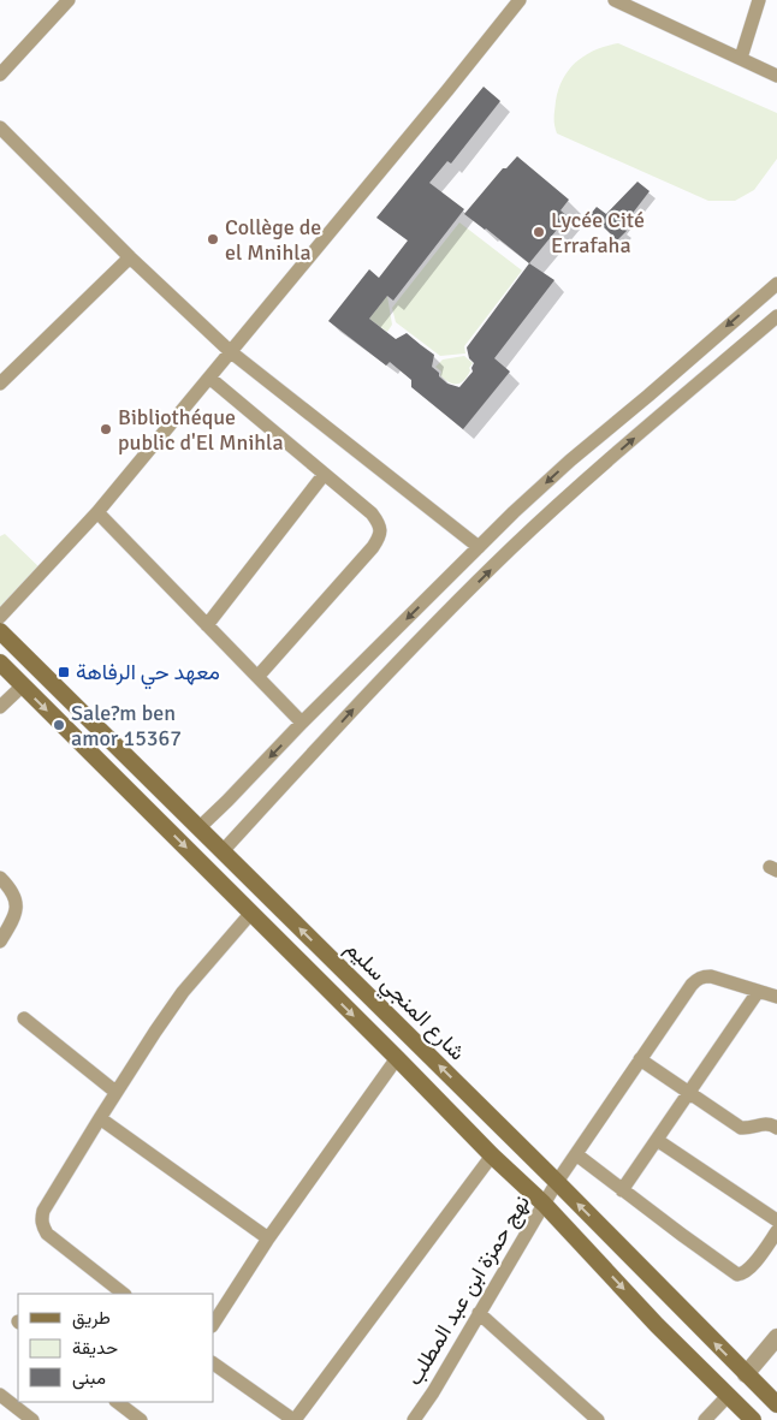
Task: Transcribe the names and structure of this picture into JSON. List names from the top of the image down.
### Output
{
  "streets": {
    "main road": ["شارع المنجي سليم"],
    "street": ["نهج حمزة ابن عبد المطلب"]
  },
  "crossings": [
    ["شارع المنجي سليم", "نهج حمزة ابن عبد المطلب"]
  ],
  "places": {
    "other": [
      "Lycée Cité Errafaha",
      "Collège de el Mnihla",
      "Bibliothéque public d'El Mnihla",
      "Sale?m ben amor 15367"
    ],
    "transit": ["معهد حي الرفاهة"]
  },
  "legend": ["طريق", "حديقة", "مبنى"]
}
